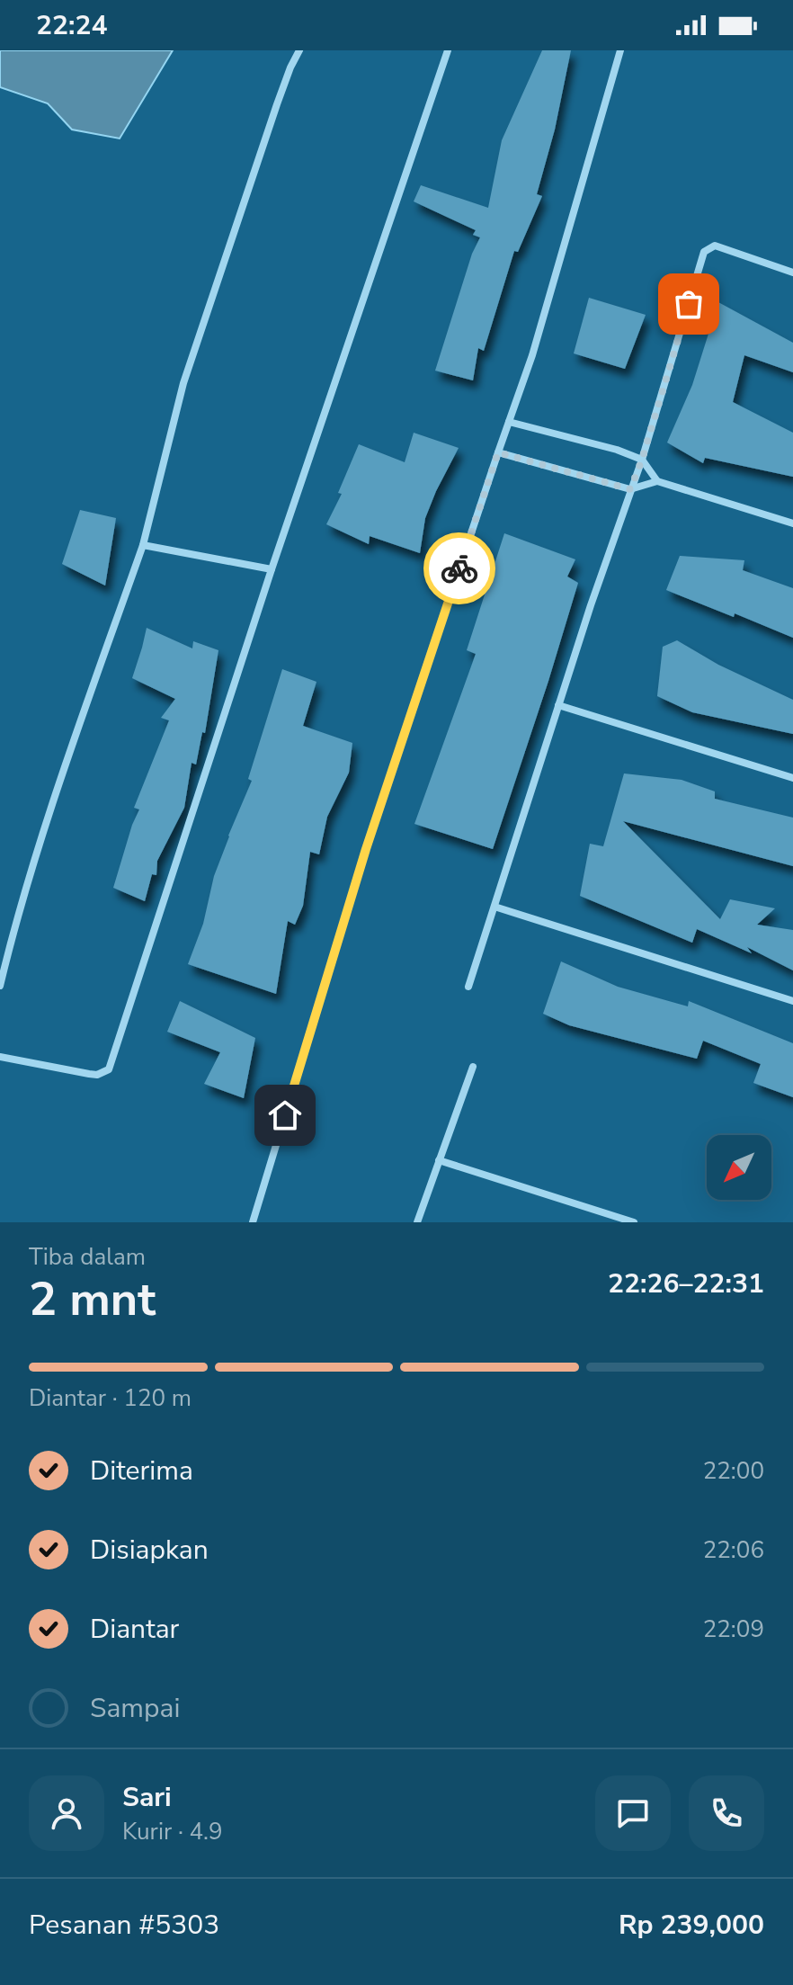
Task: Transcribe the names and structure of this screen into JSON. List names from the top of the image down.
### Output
{
  "north": "bottom left",
  "page": {
    "status": "22:24",
    "heading": ["2 mnt", "Tiba dalam", "22:26–22:31"],
    "panel": [
      "Sari",
      "Kurir · 4.9",
      "Pesanan #5303",
      "Rp 239,000"
    ],
    "bar": "Diantar · 120 m",
    "list": [
      ["Diterima", "22:00"],
      ["Disiapkan", "22:06"],
      ["Diantar", "22:09"],
      "Sampai"
    ]
  }
}
